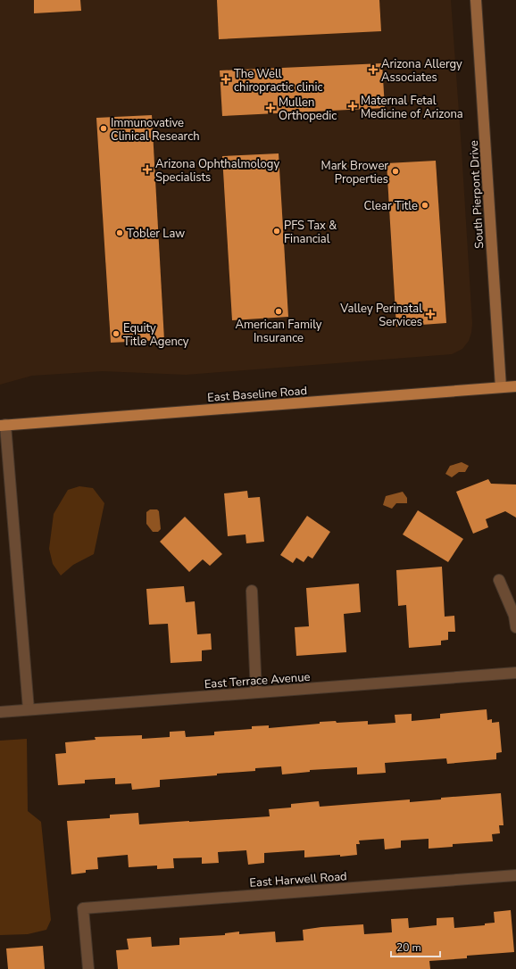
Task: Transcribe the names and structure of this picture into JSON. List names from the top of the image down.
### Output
{
  "streets": {
    "main road": ["East Baseline Road"],
    "street": ["South Pierpont Drive", "East Terrace Avenue", "East Harwell Road"]
  },
  "crossings": [
    ["South Pierpont Drive", "East Baseline Road"]
  ],
  "places": {
    "health": [
      "Arizona Allergy Associates",
      "The Well chiropractic clinic",
      "Maternal Fetal Medicine of Arizona",
      "Mullen Orthopedic",
      "Arizona Ophthalmology Specialists",
      "Valley Perinatal Services"
    ],
    "other": [
      "Immunovative Clinical Research",
      "Mark Brower Properties",
      "Clear Title",
      "PFS Tax & Financial",
      "Tobler Law",
      "American Family Insurance",
      "Equity Title Agency"
    ]
  },
  "scale_bar": "20 m"
}
